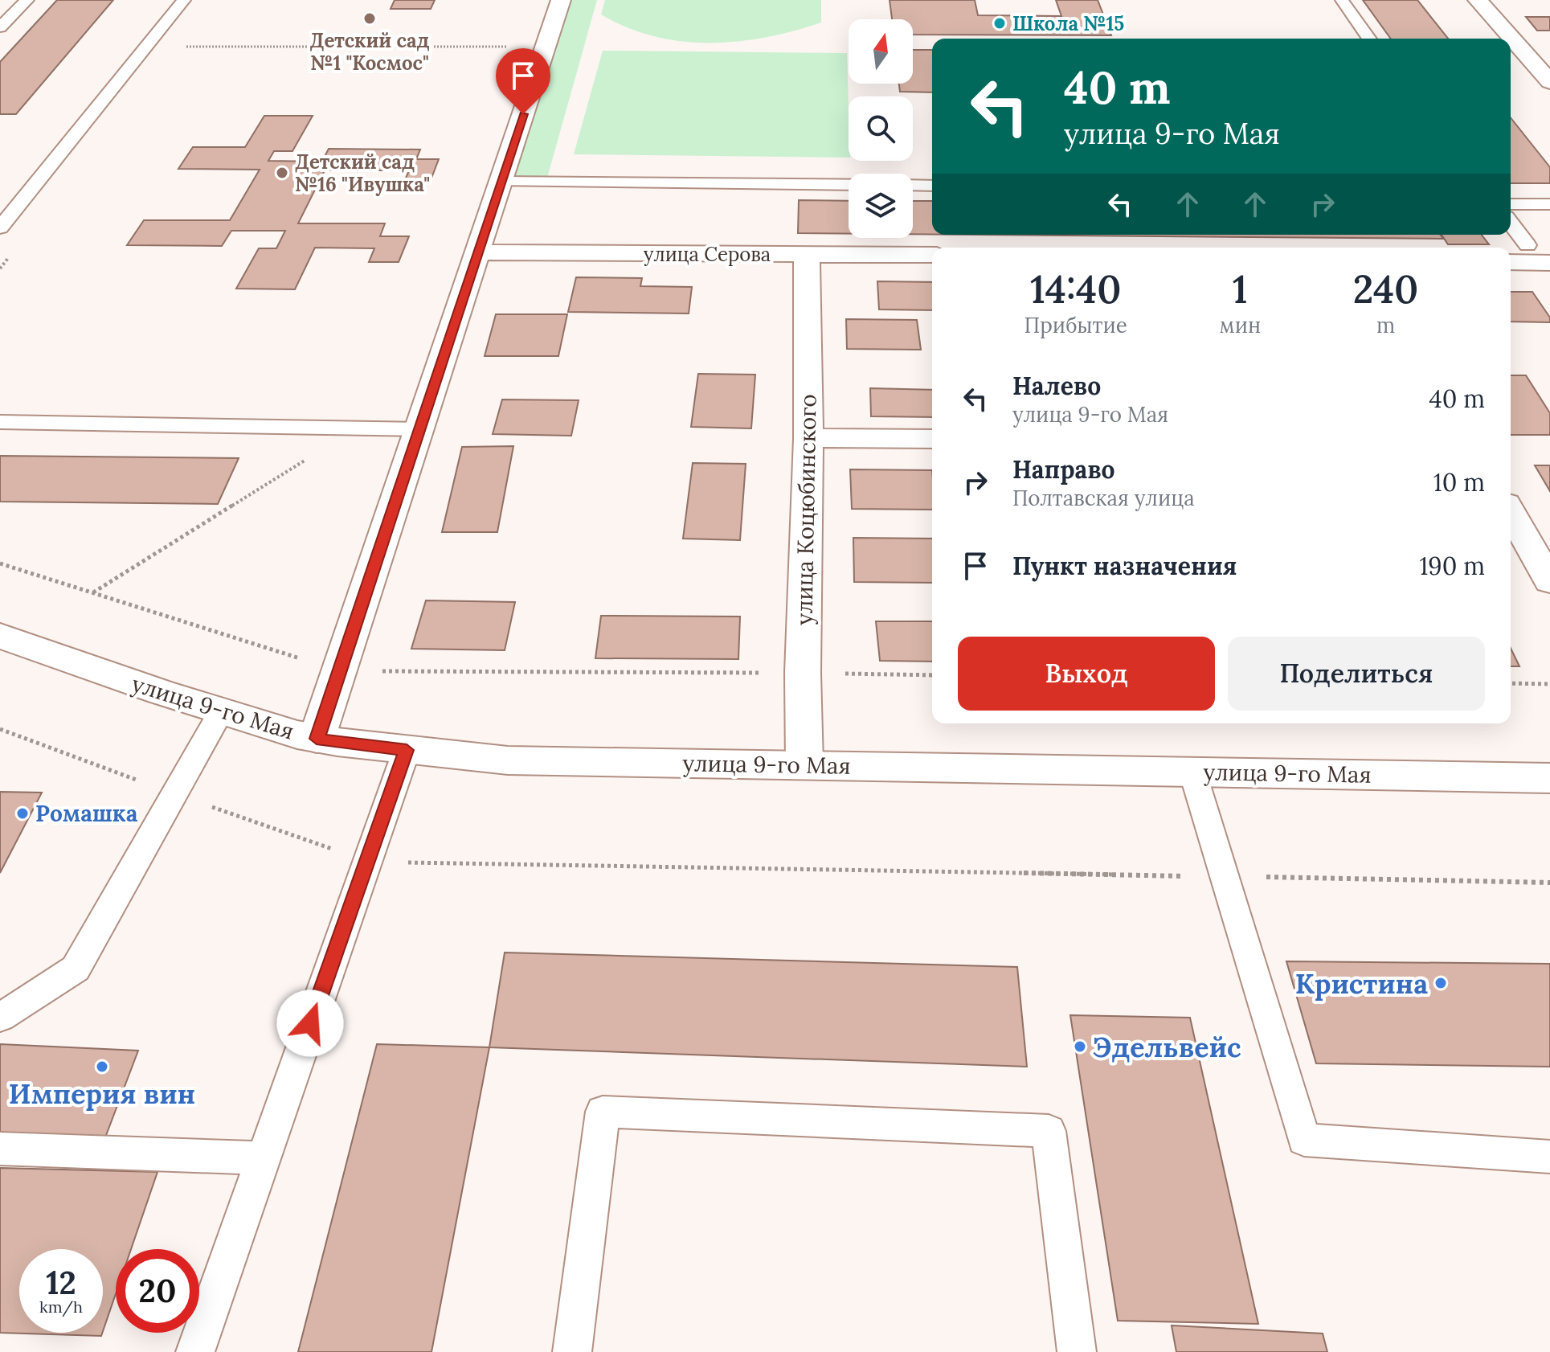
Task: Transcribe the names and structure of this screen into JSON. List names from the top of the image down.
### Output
{
  "streets": {
    "street": ["улица Серова", "улица Коцюбинского", "улица 9-го Мая"]
  },
  "crossings": [
    ["улица Серова", "улица Коцюбинского"],
    ["улица Коцюбинского", "улица 9-го Мая"]
  ],
  "places": [
    "Детский сад №1 \"Космос\"",
    "Школа №15",
    "Детский сад №16 \"Ивушка\"",
    "Ромашка",
    "Кристина",
    "Эдельвейс",
    "Империя вин"
  ],
  "north": "top",
  "page": {
    "turn": ["40 m", "улица 9-го Мая"],
    "eta": [
      "14:40",
      "Прибытие",
      "1",
      "мин",
      "240",
      "m"
    ],
    "list": [
      {
        "name": "Налево",
        "note": "улица 9-го Мая",
        "value": "40 m"
      },
      {
        "name": "Направо",
        "note": "Полтавская улица",
        "value": "10 m"
      },
      {
        "name": "Пункт назначения",
        "value": "190 m"
      }
    ],
    "buttons": ["Выход", "Поделиться"],
    "speed": "12 km/h",
    "limit": "20"
  }
}
